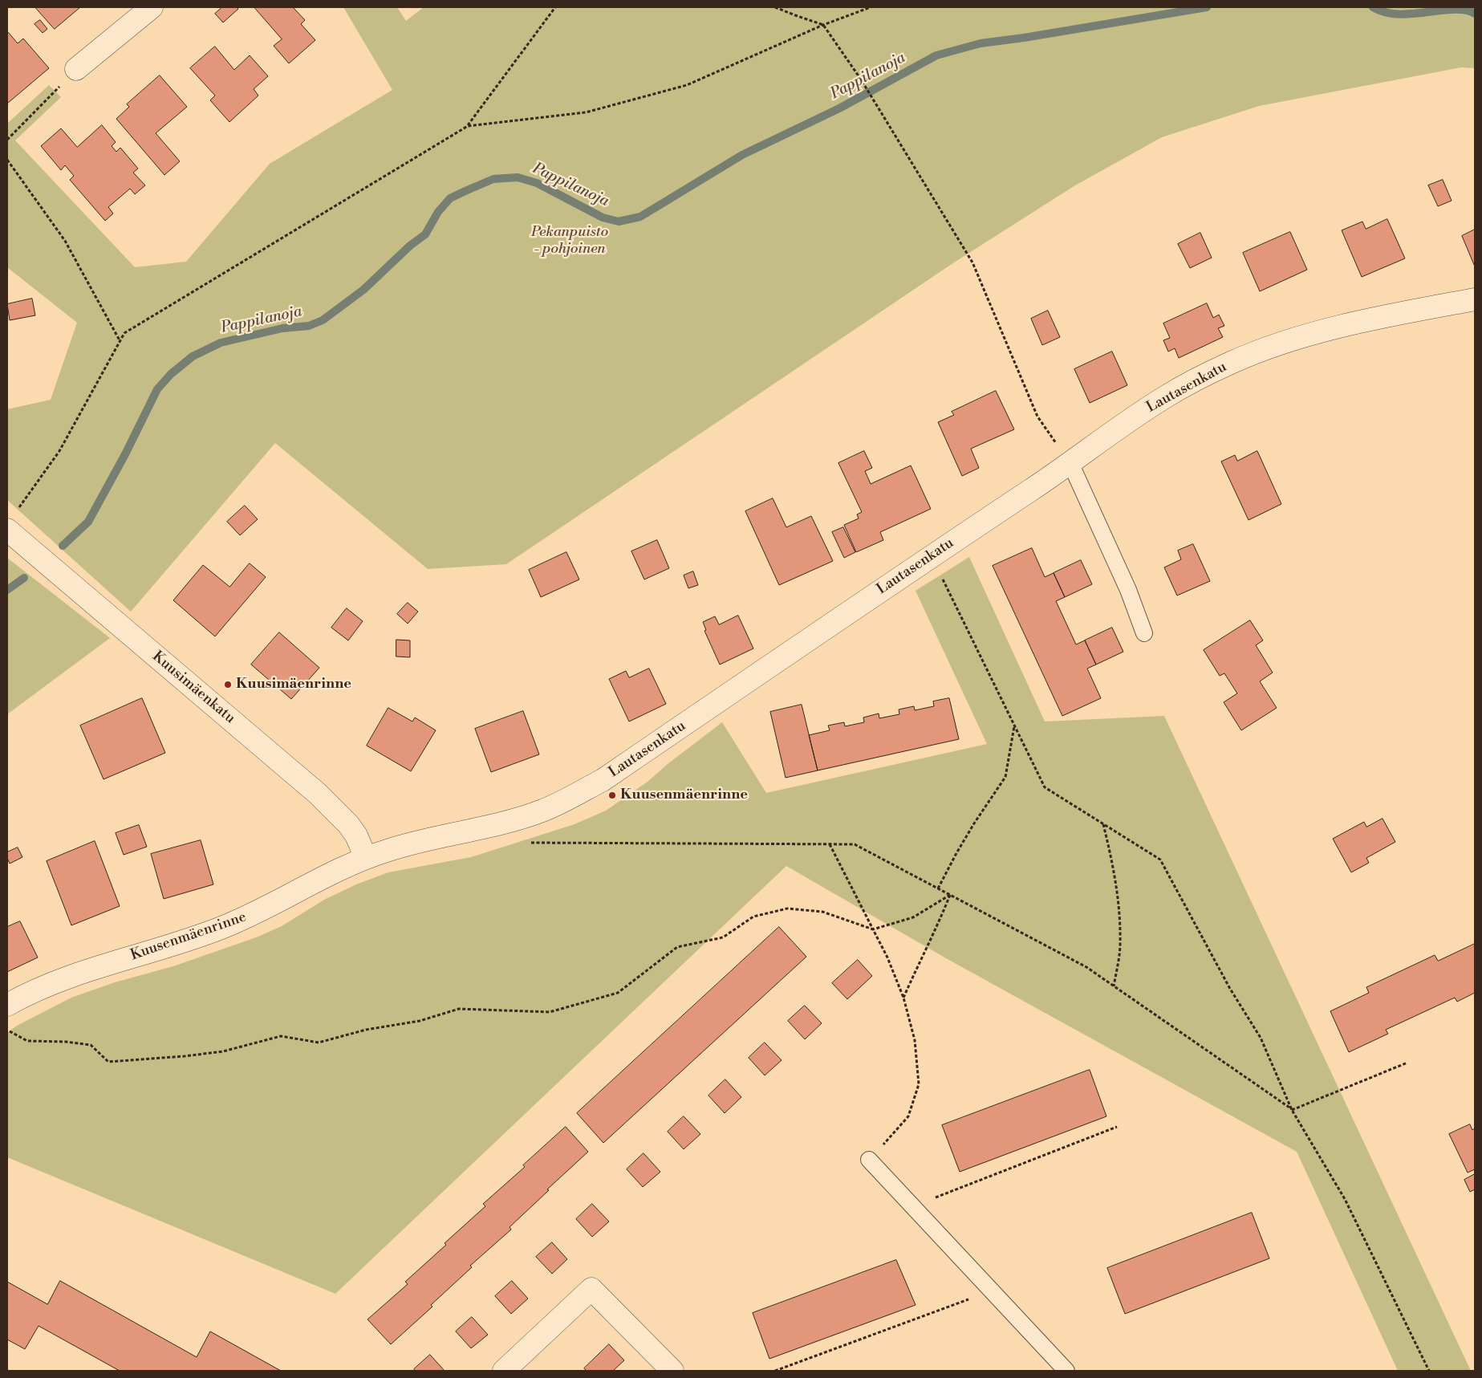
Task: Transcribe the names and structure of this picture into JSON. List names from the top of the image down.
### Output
{
  "streets": {
    "street": ["Lautasenkatu", "Kuusimäenkatu", "Kuusenmäenrinne"]
  },
  "crossings": [
    ["Lautasenkatu", "Kuusimäenkatu"],
    ["Lautasenkatu", "Kuusenmäenrinne"],
    ["Kuusimäenkatu", "Kuusenmäenrinne"]
  ],
  "water": ["Pappilanoja"],
  "parks": ["Pekanpuisto - pohjoinen"],
  "places": ["Kuusimäenrinne", "Kuusenmäenrinne"]
}
